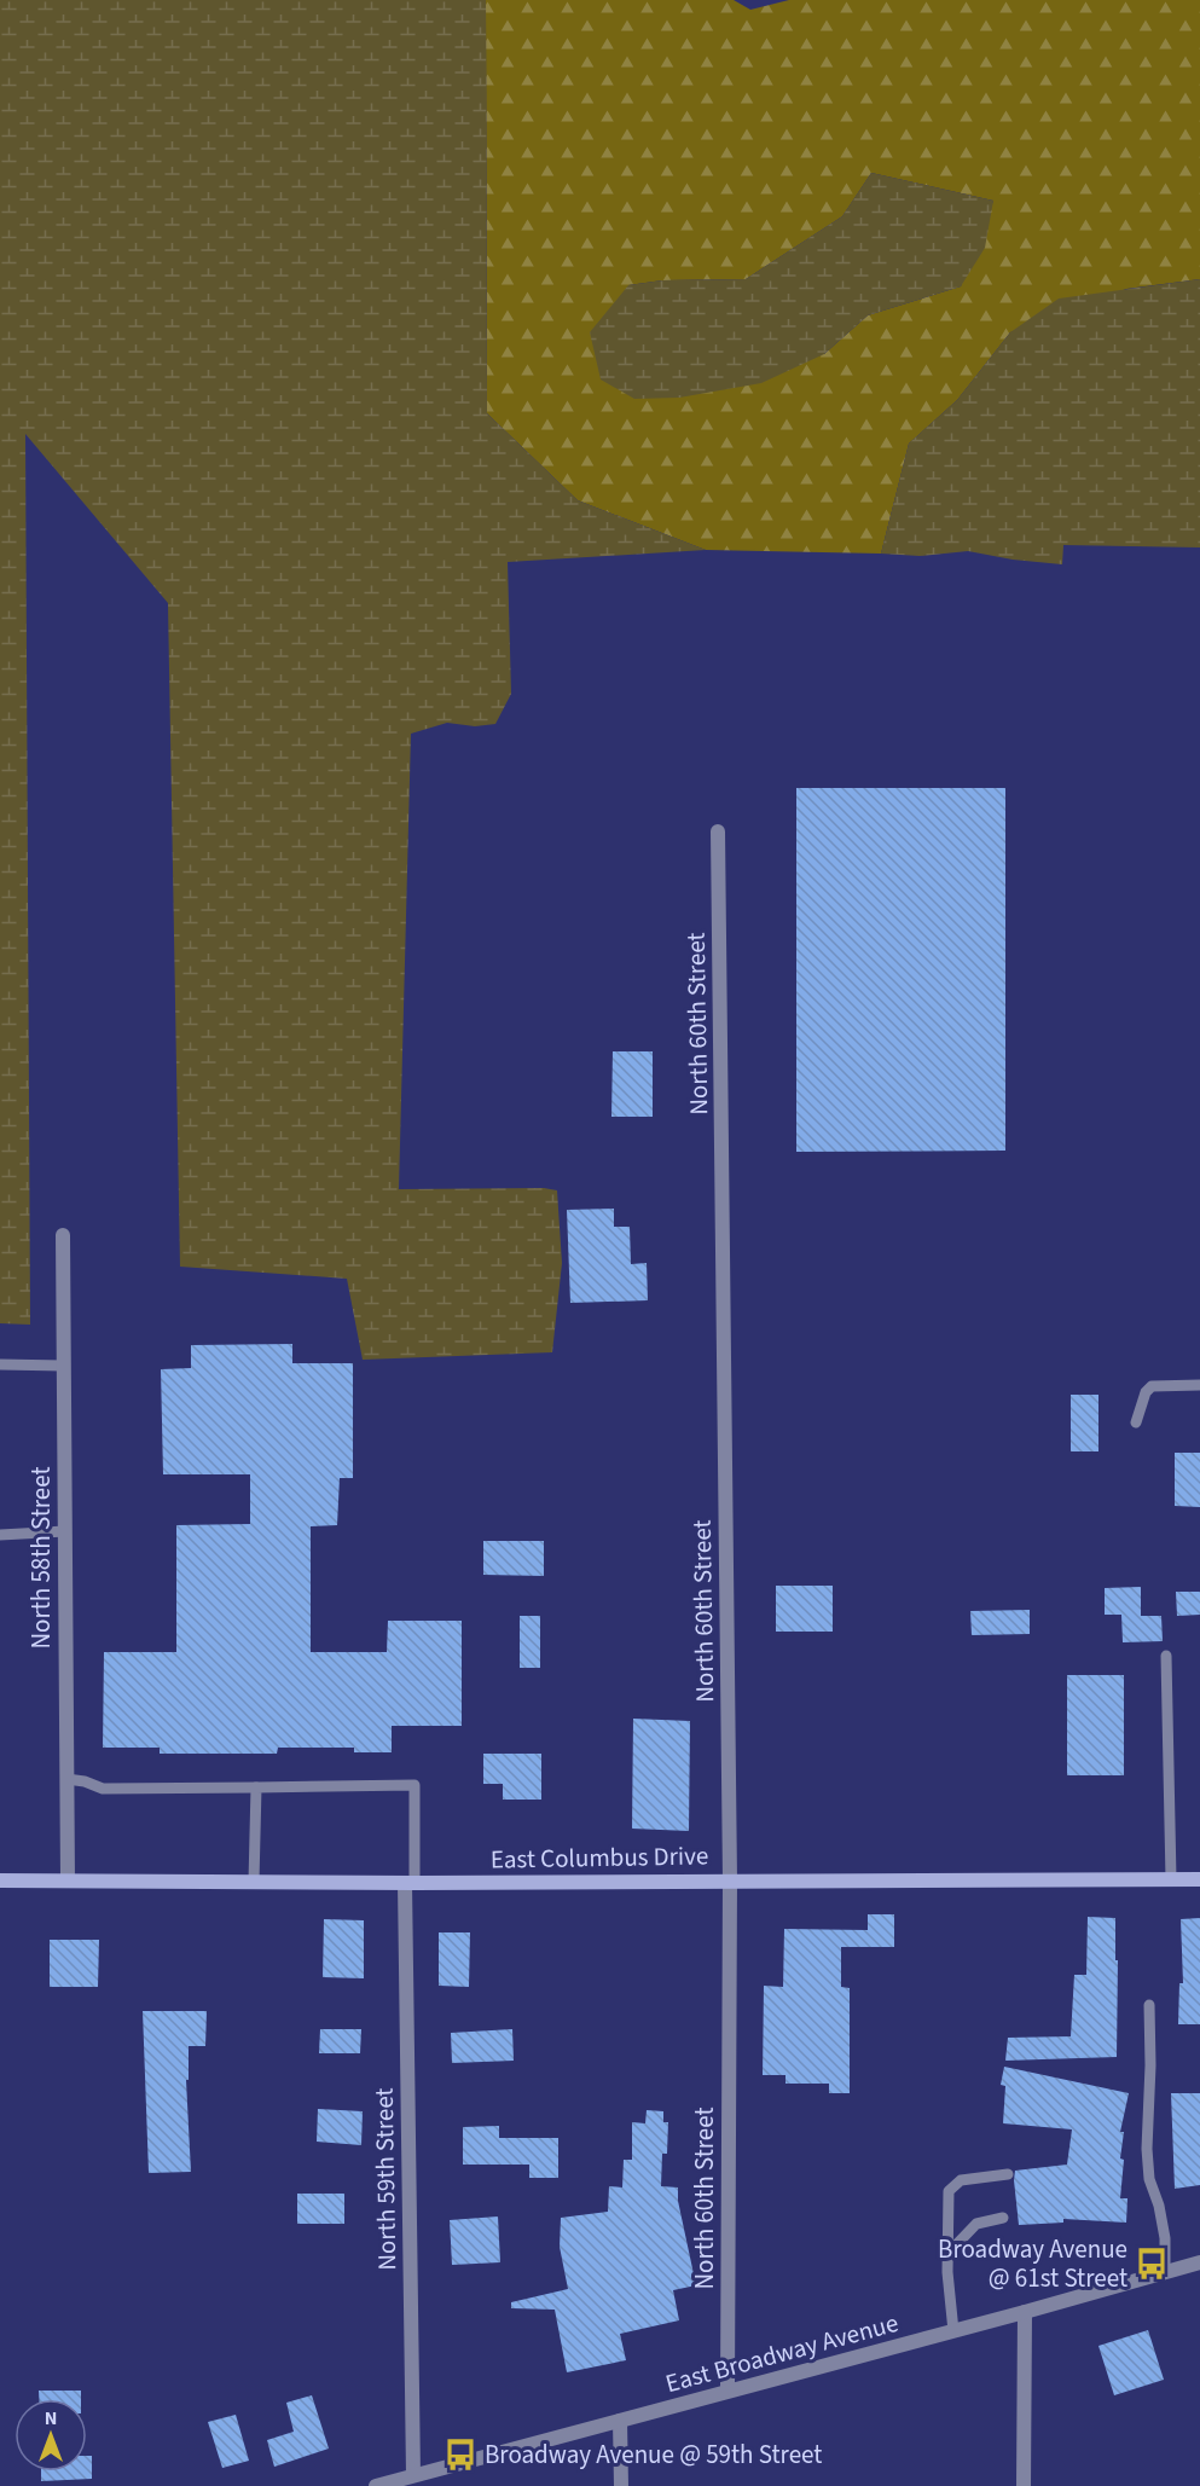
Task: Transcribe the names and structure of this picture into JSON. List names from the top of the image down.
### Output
{
  "streets": {
    "main road": ["East Columbus Drive"],
    "street": [
      "North 60th Street",
      "North 58th Street",
      "North 59th Street",
      "East Broadway Avenue"
    ]
  },
  "crossings": [
    ["North 60th Street", "East Columbus Drive"],
    ["North 60th Street", "East Broadway Avenue"],
    ["North 58th Street", "East Columbus Drive"],
    ["East Columbus Drive", "North 59th Street"],
    ["North 59th Street", "East Broadway Avenue"]
  ],
  "places": {
    "bus stop": ["Broadway Avenue @ 61st Street", "Broadway Avenue @ 59th Street"]
  },
  "north": "top"
}
